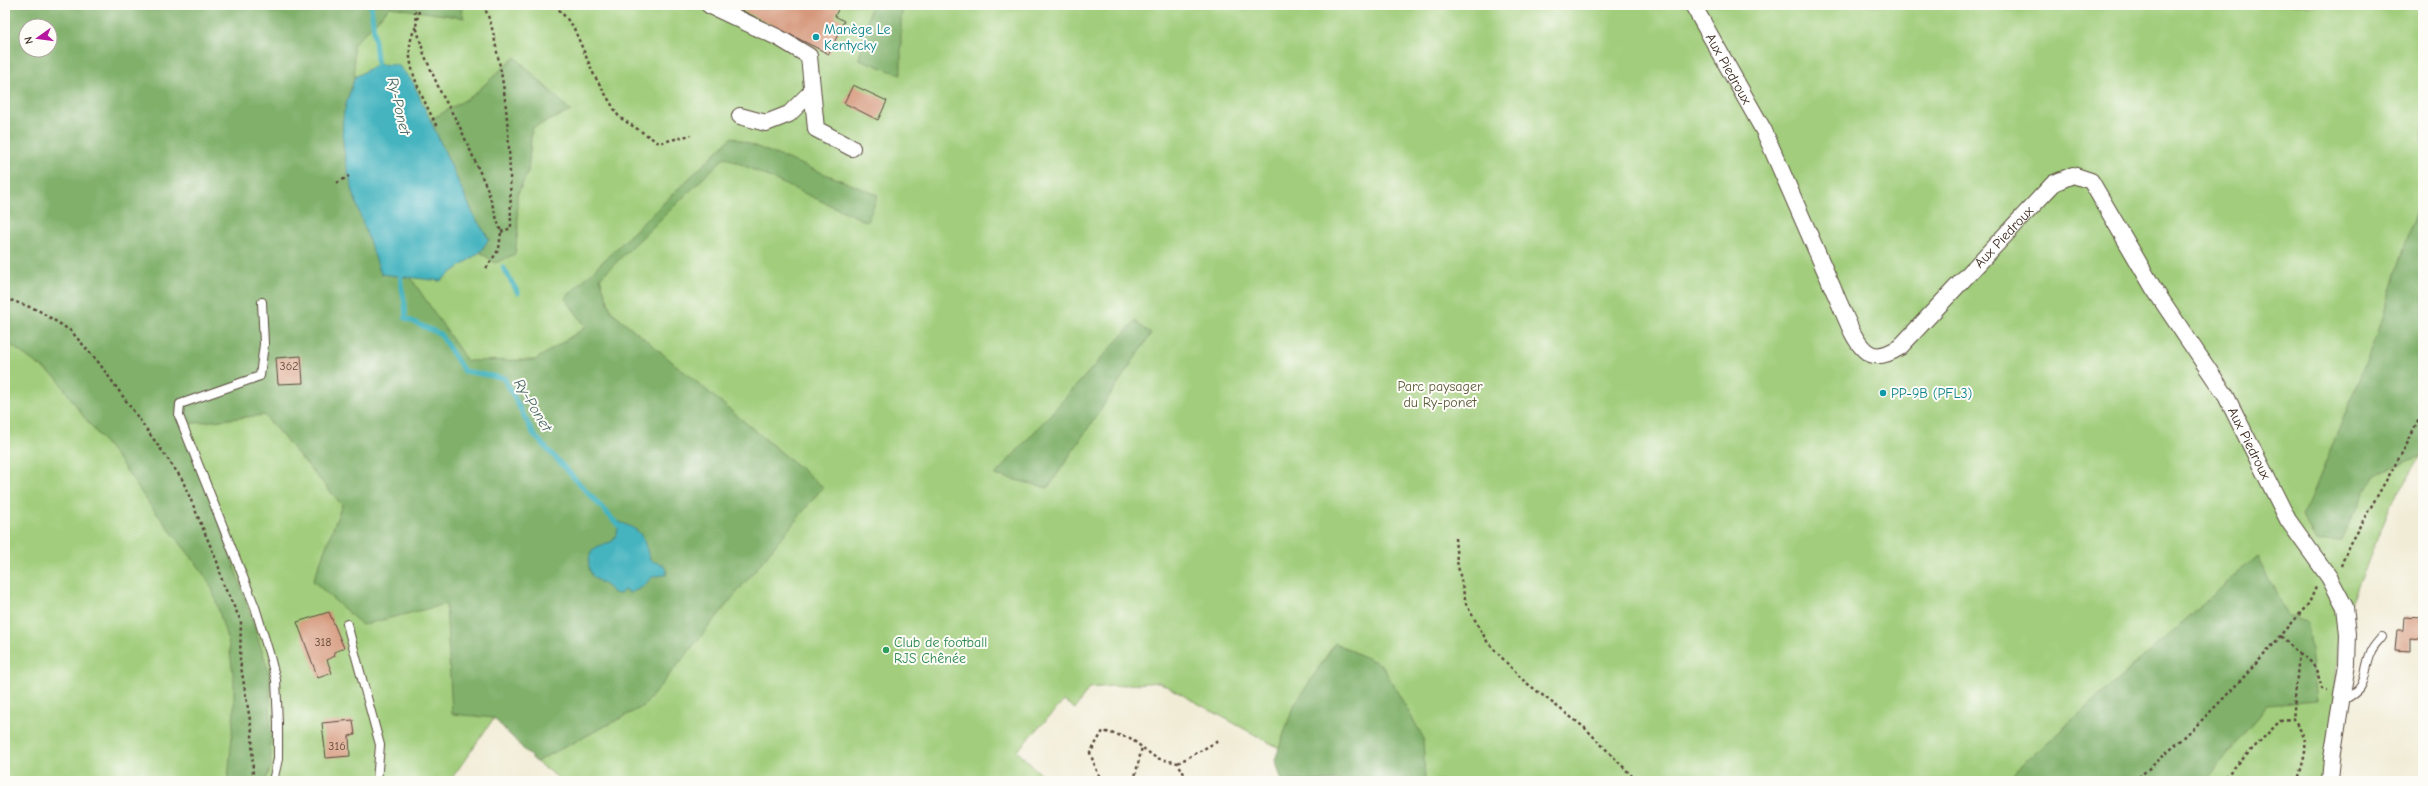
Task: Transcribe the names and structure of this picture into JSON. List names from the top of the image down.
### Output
{
  "streets": {
    "street": ["Aux Piedroux"]
  },
  "water": ["Ry-Ponet"],
  "parks": ["Parc paysager du Ry-ponet"],
  "places": ["Manège Le Kentycky", "PP-9B (PFL3)", "Club de football RJS Chênée"],
  "house_numbers": ["362", "318", "316"],
  "north": "left"
}
